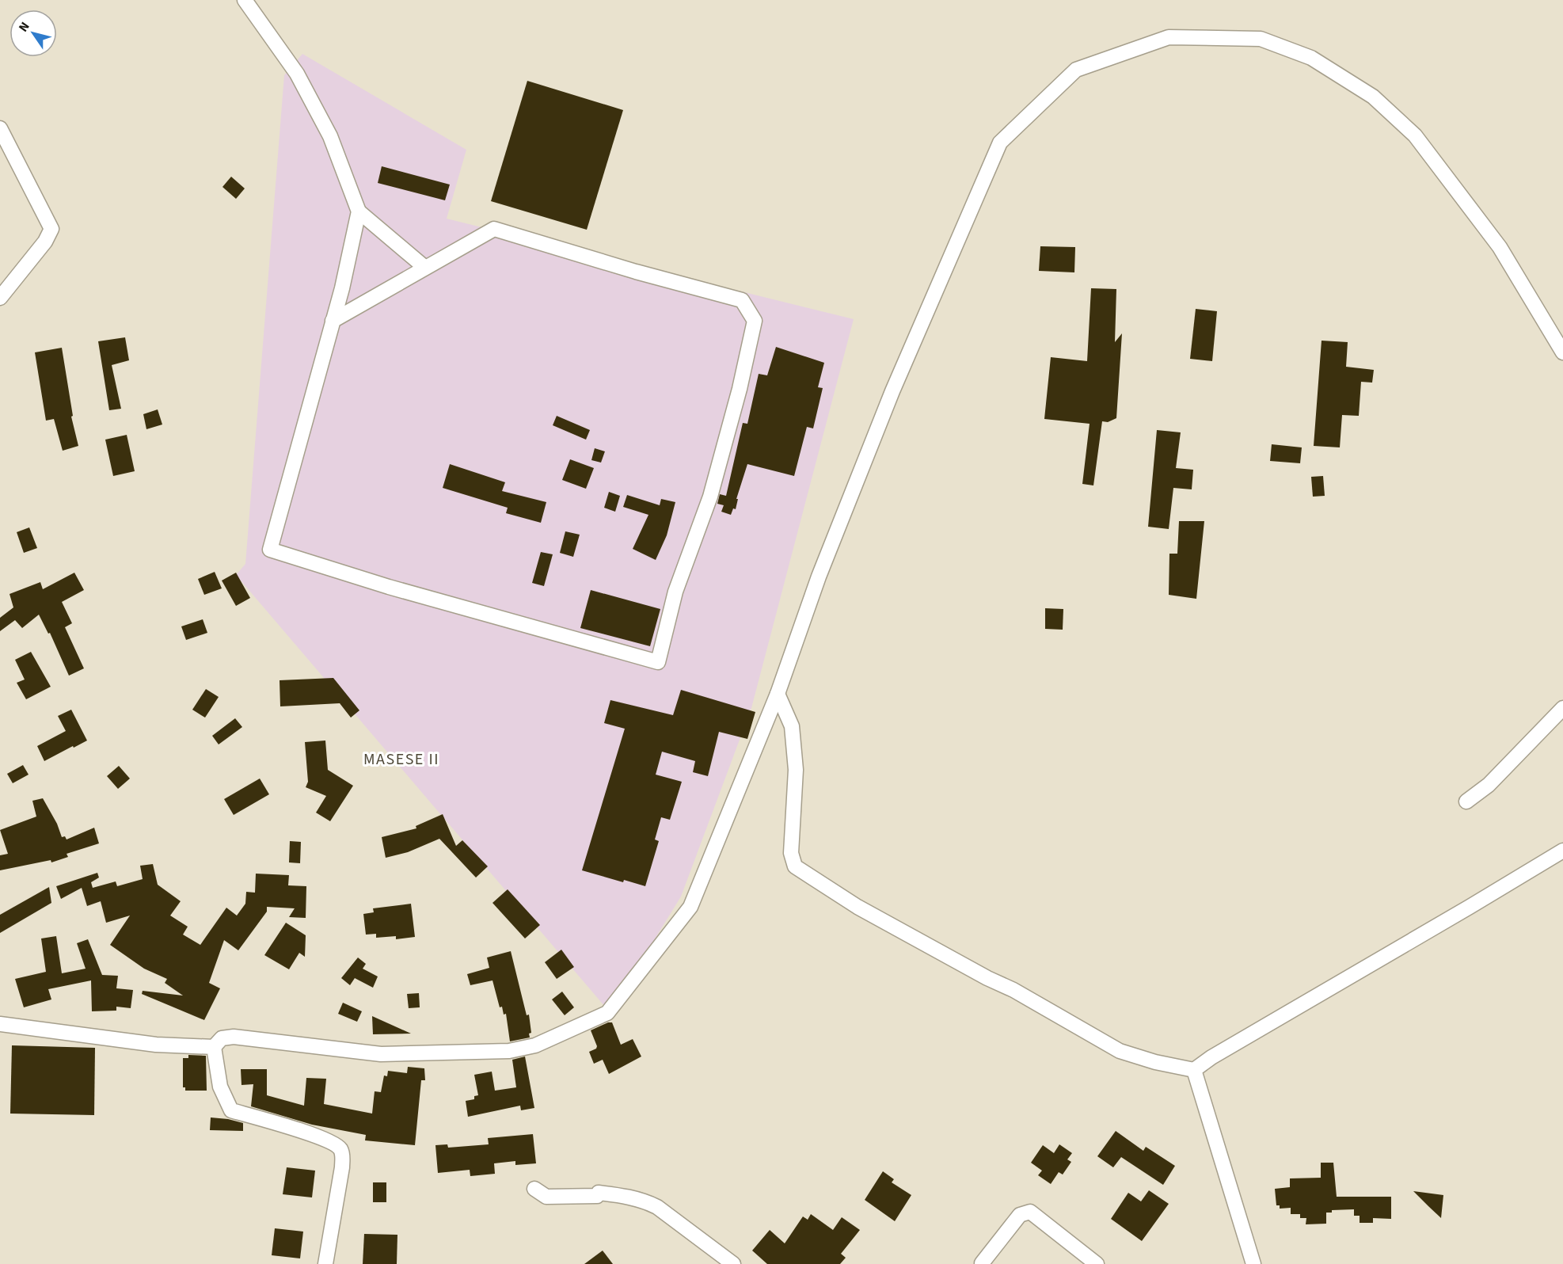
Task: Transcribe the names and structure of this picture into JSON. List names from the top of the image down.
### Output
{
  "districts": ["MASESE II"],
  "north": "top left"
}
